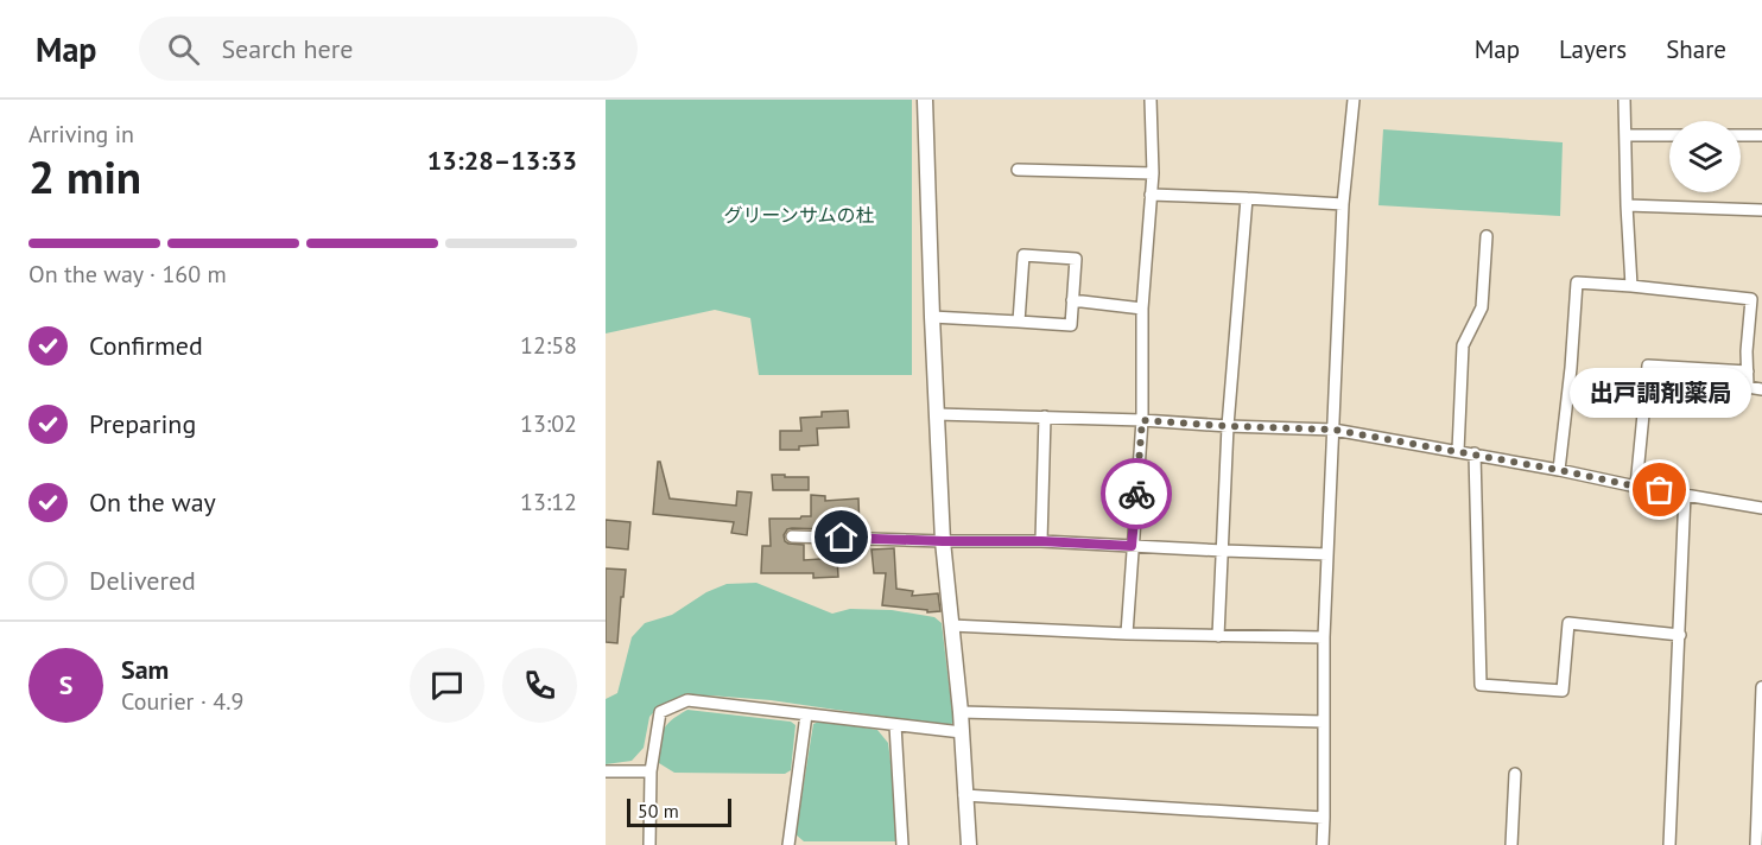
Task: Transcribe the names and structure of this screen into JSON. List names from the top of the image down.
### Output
{
  "parks": ["グリーンサムの杜"],
  "places": ["出戸調剤薬局"],
  "scale_bar": "50 m",
  "page": {
    "header": "Map",
    "search": "Search here",
    "nav": ["Map", "Layers", "Share"],
    "heading": ["2 min", "Arriving in", "13:28–13:33"],
    "panel": ["Sam", "Courier · 4.9"],
    "bar": "On the way · 160 m",
    "list": [
      ["Confirmed", "12:58"],
      ["Preparing", "13:02"],
      ["On the way", "13:12"],
      "Delivered"
    ],
    "bubble": "出戸調剤薬局",
    "round": "S",
    "scale": "50 m"
  }
}
